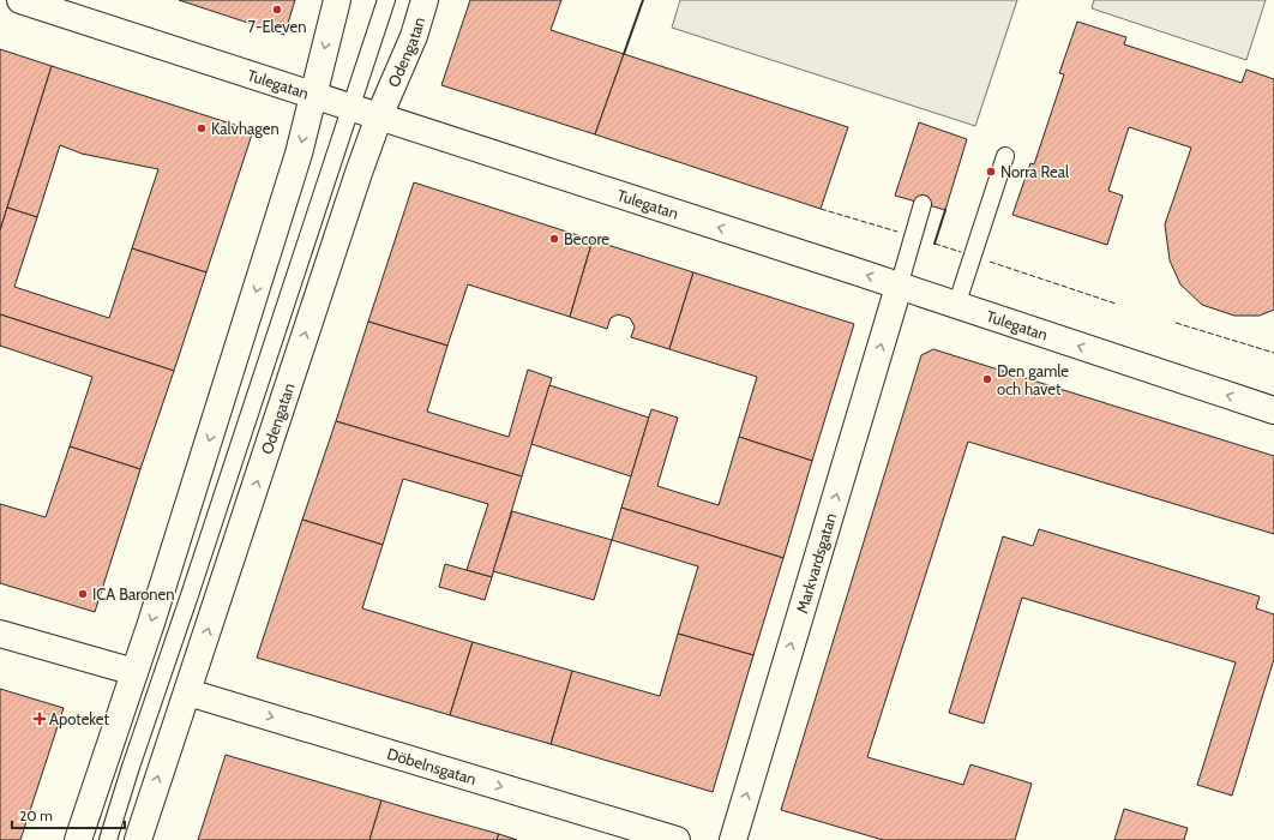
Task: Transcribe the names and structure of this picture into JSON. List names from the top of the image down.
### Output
{
  "streets": {
    "street": [
      "Odengatan",
      "Tulegatan",
      "Markvardsgatan",
      "Döbelnsgatan"
    ]
  },
  "crossings": [
    ["Odengatan", "Tulegatan"],
    ["Odengatan", "Döbelnsgatan"],
    ["Tulegatan", "Markvardsgatan"]
  ],
  "one_way": ["Tulegatan", "Markvardsgatan", "Döbelnsgatan"],
  "places": {
    "other": [
      "7-Eleven",
      "Kalvhagen",
      "Norra Real",
      "Becore",
      "Den gamle och havet",
      "ICA Baronen"
    ],
    "health": ["Apoteket"]
  },
  "scale_bar": "20 m"
}
